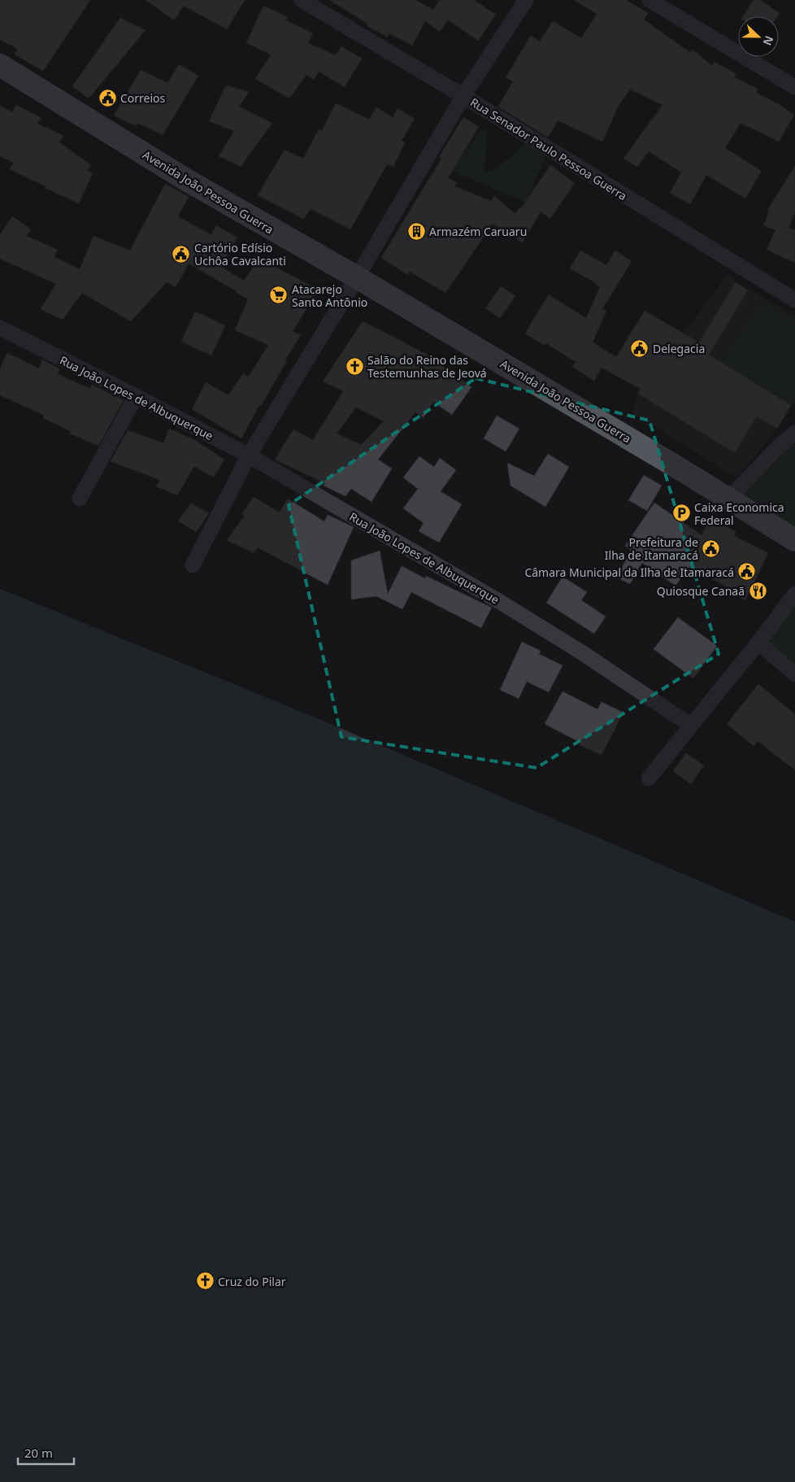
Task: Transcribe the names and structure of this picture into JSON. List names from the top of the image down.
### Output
{
  "streets": {
    "main road": ["Avenida João Pessoa Guerra"],
    "street": ["Rua Senador Paulo Pessoa Guerra", "Rua João Lopes de Albuquerque"]
  },
  "places": {
    "public building": [
      "Correios",
      "Cartório Edísio Uchôa Cavalcanti",
      "Delegacia",
      "Prefeitura de Ilha de Itamaracá",
      "Câmara Municipal da Ilha de Itamaracá"
    ],
    "building": ["Armazém Caruaru"],
    "supermarket": ["Atacarejo Santo Antônio"],
    "church": ["Salão do Reino das Testemunhas de Jeová", "Cruz do Pilar"],
    "parking": ["Caixa Economica Federal"],
    "restaurant": ["Quiosque Canaã"]
  },
  "scale_bar": "20 m",
  "north": "right"
}
